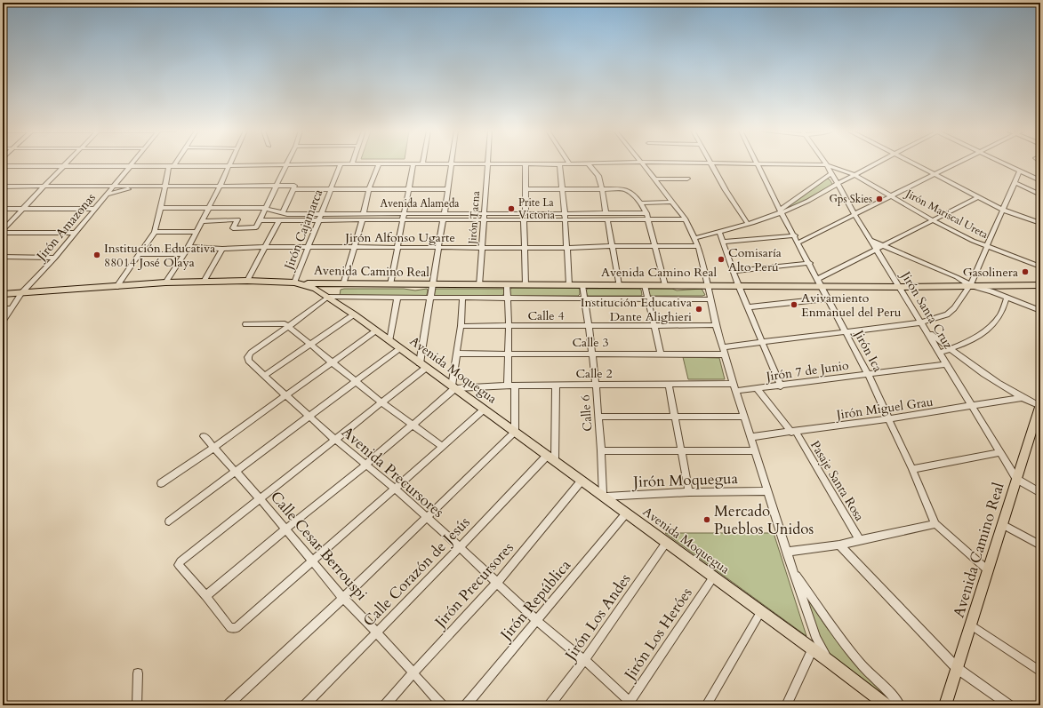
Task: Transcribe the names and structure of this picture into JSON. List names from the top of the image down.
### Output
{
  "streets": {
    "main road": ["Avenida Camino Real", "Avenida Moquegua"],
    "street": [
      "Avenida Alameda",
      "Jirón Mariscal Ureta",
      "Jirón Tacna",
      "Jirón Amazonas",
      "Jirón Cajamarca",
      "Jirón Alfonso Ugarte",
      "Jirón Santa Cruz",
      "Calle 4",
      "Calle 3",
      "Jirón Ica",
      "Jirón 7 de Junio",
      "Calle 2",
      "Jirón Miguel Grau",
      "Calle 6",
      "Avenida Precursores",
      "Jirón Moquegua",
      "Pasaje Santa Rosa",
      "Calle Cesar Berrouspi",
      "Calle Corazón de Jesús",
      "Jirón Precursores",
      "Jirón República",
      "Jirón Los Andes",
      "Jirón Los Heróes"
    ]
  },
  "crossings": [
    ["Avenida Alameda", "Jirón Tacna"],
    ["Avenida Alameda", "Jirón Cajamarca"],
    ["Avenida Alameda", "Avenida Moquegua"],
    ["Jirón Mariscal Ureta", "Jirón Amazonas"],
    ["Jirón Mariscal Ureta", "Jirón Cajamarca"],
    ["Jirón Mariscal Ureta", "Jirón Santa Cruz"],
    ["Jirón Mariscal Ureta", "Calle 3"],
    ["Jirón Tacna", "Jirón Alfonso Ugarte"],
    ["Jirón Tacna", "Avenida Camino Real"],
    ["Jirón Amazonas", "Avenida Moquegua"],
    ["Jirón Cajamarca", "Jirón Alfonso Ugarte"],
    ["Jirón Cajamarca", "Avenida Camino Real"],
    ["Jirón Cajamarca", "Avenida Moquegua"],
    ["Jirón Alfonso Ugarte", "Avenida Moquegua"],
    ["Avenida Camino Real", "Jirón Santa Cruz"],
    ["Avenida Camino Real", "Calle 3"],
    ["Avenida Camino Real", "Jirón Ica"],
    ["Avenida Camino Real", "Avenida Moquegua"],
    ["Avenida Camino Real", "Calle 6"],
    ["Jirón Santa Cruz", "Calle 3"],
    ["Jirón Santa Cruz", "Jirón 7 de Junio"],
    ["Jirón Santa Cruz", "Jirón Miguel Grau"],
    ["Calle 4", "Avenida Moquegua"],
    ["Calle 4", "Calle 6"],
    ["Calle 3", "Jirón Ica"],
    ["Calle 3", "Avenida Moquegua"],
    ["Calle 3", "Calle 6"],
    ["Jirón Ica", "Jirón 7 de Junio"],
    ["Jirón Ica", "Jirón Miguel Grau"],
    ["Avenida Moquegua", "Jirón 7 de Junio"],
    ["Avenida Moquegua", "Calle 2"],
    ["Avenida Moquegua", "Jirón Miguel Grau"],
    ["Avenida Moquegua", "Calle 6"],
    ["Avenida Moquegua", "Jirón Moquegua"],
    ["Avenida Moquegua", "Calle Corazón de Jesús"],
    ["Avenida Moquegua", "Jirón Precursores"],
    ["Avenida Moquegua", "Jirón República"],
    ["Avenida Moquegua", "Jirón Los Andes"],
    ["Avenida Moquegua", "Jirón Los Heróes"],
    ["Jirón 7 de Junio", "Calle 2"],
    ["Jirón 7 de Junio", "Pasaje Santa Rosa"],
    ["Calle 2", "Calle 6"],
    ["Jirón Miguel Grau", "Pasaje Santa Rosa"],
    ["Calle 6", "Jirón Moquegua"],
    ["Avenida Precursores", "Calle Corazón de Jesús"],
    ["Avenida Precursores", "Jirón Precursores"],
    ["Avenida Precursores", "Jirón República"],
    ["Avenida Precursores", "Jirón Los Andes"],
    ["Avenida Precursores", "Jirón Los Heróes"],
    ["Calle Cesar Berrouspi", "Calle Corazón de Jesús"],
    ["Calle Cesar Berrouspi", "Jirón Precursores"]
  ],
  "places": [
    "Gps Skies",
    "Prite La Victoria",
    "Institución Educativa 88014 José Olaya",
    "Comisaría Alto Perú",
    "Gasolinera",
    "Avivamiento Enmanuel del Peru",
    "Institución Educativa Dante Alighieri",
    "Mercado Pueblos Unidos"
  ]
}
